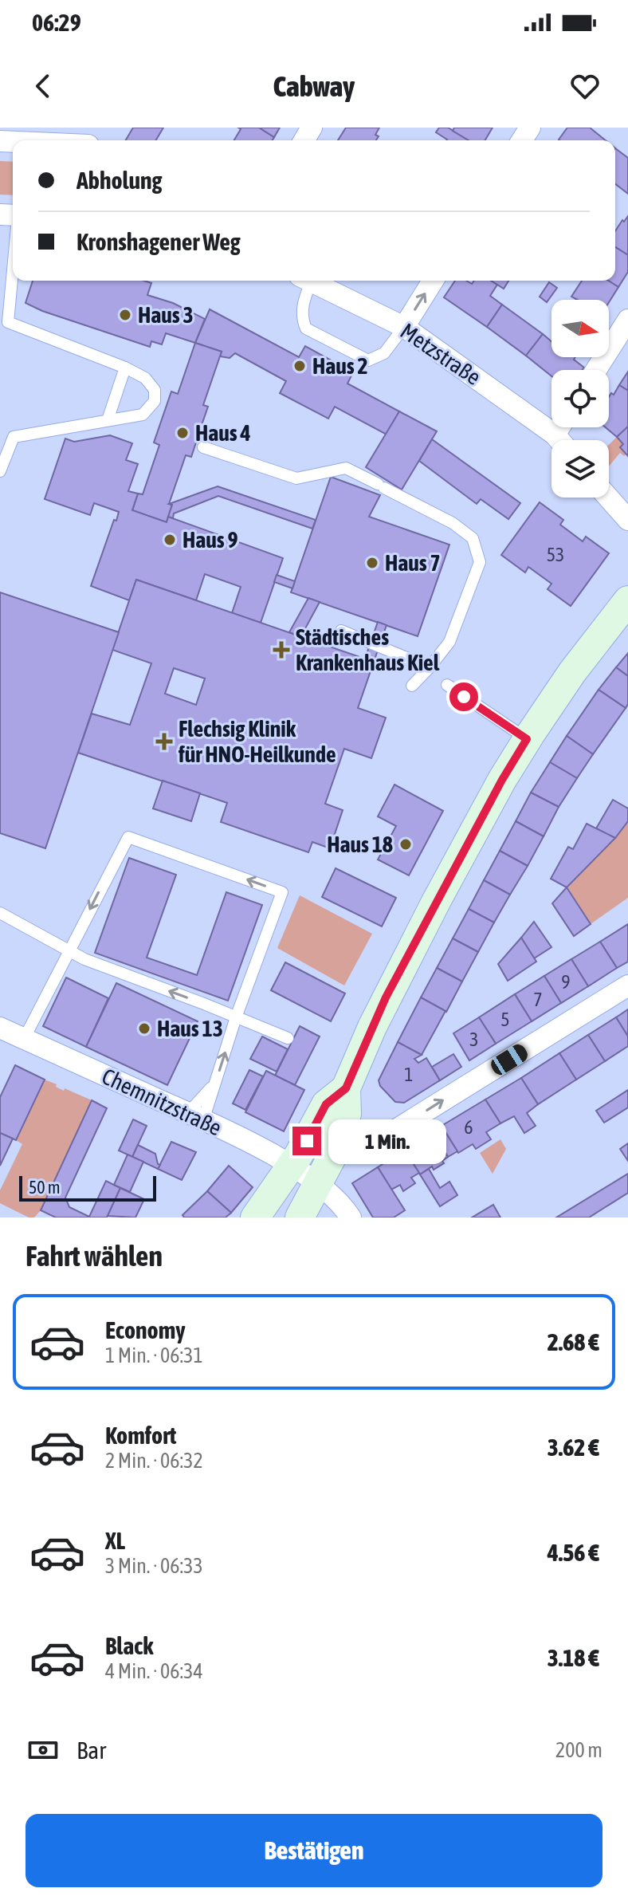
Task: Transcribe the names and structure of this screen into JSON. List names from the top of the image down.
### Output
{
  "streets": {
    "street": ["Metzstraße", "Chemnitzstraße"]
  },
  "places": {
    "other": [
      "Haus 3",
      "Haus 2",
      "Haus 4",
      "Haus 9",
      "Haus 7",
      "Haus 18",
      "Haus 13"
    ],
    "health": ["Städtisches Krankenhaus Kiel", "Flechsig Klinik für HNO-Heilkunde"]
  },
  "house_numbers": [
    "53",
    "9",
    "7",
    "5",
    "3",
    "1",
    "6"
  ],
  "scale_bar": "50 m",
  "north": "right",
  "page": {
    "status": "06:29",
    "header": "Cabway",
    "banner": ["Abholung", "Kronshagener Weg"],
    "bubble": "1 Min.",
    "scale": "50 m",
    "heading": "Fahrt wählen",
    "list": [
      {
        "name": "Economy",
        "note": "1 Min. · 06:31",
        "value": "2.68 €"
      },
      {
        "name": "Komfort",
        "note": "2 Min. · 06:32",
        "value": "3.62 €"
      },
      {
        "name": "XL",
        "note": "3 Min. · 06:33",
        "value": "4.56 €"
      },
      {
        "name": "Black",
        "note": "4 Min. · 06:34",
        "value": "3.18 €"
      }
    ],
    "pay": ["Bar", "200 m"],
    "buttons": "Bestätigen"
  }
}
